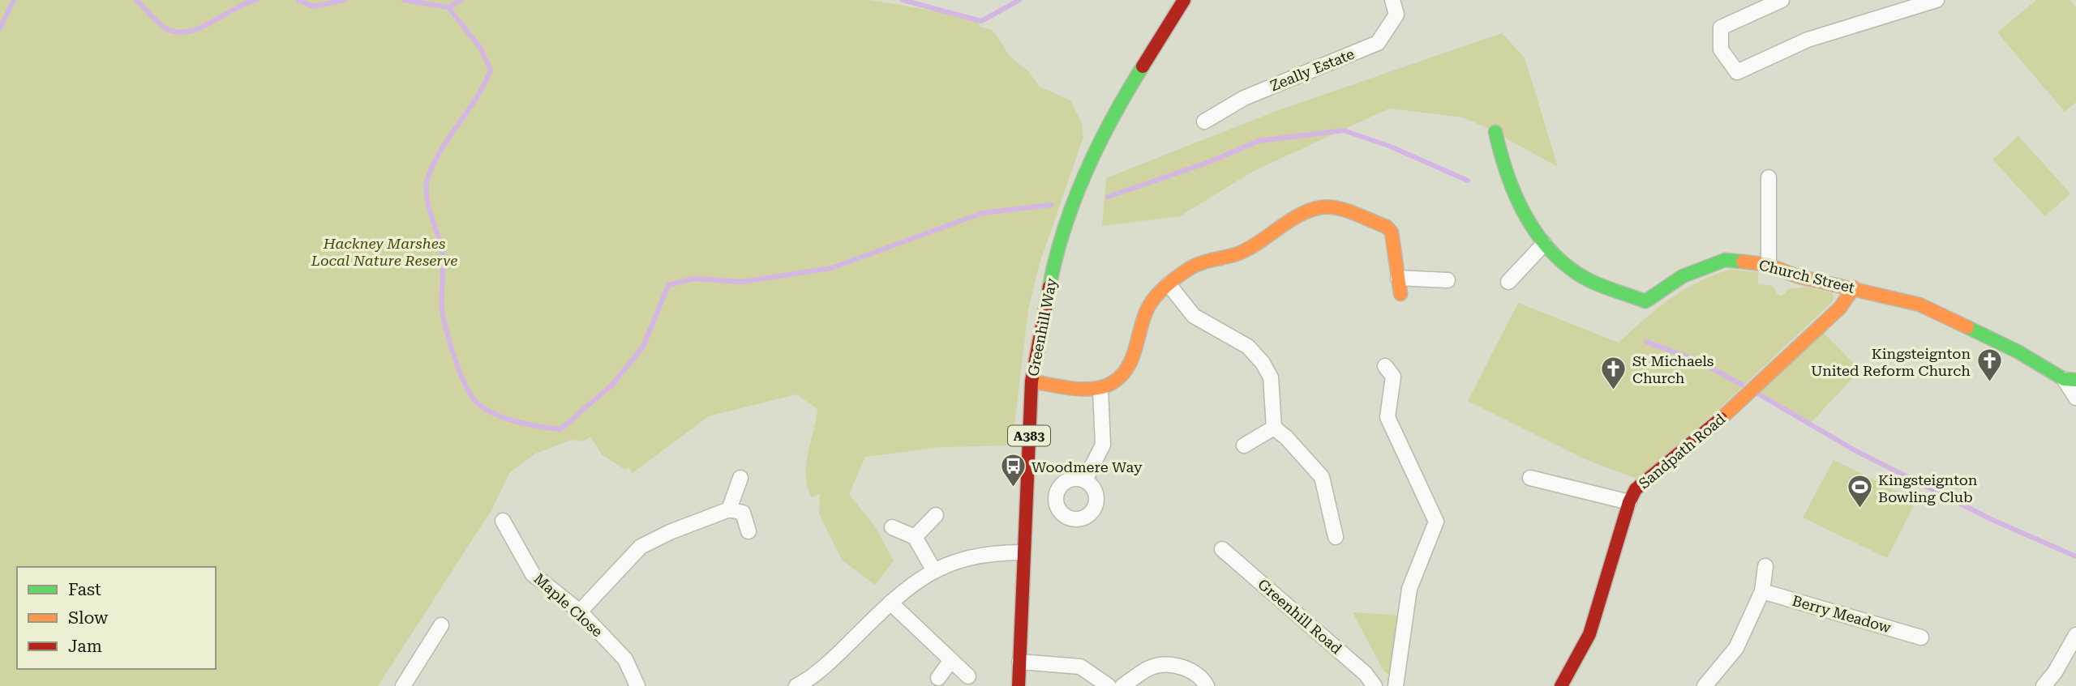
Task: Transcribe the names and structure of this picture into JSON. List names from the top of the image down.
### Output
{
  "streets": {
    "street": [
      "Zeally Estate",
      "Church Street",
      "Greenhill Way",
      "A383",
      "Sandpath Road",
      "Maple Close",
      "Berry Meadow",
      "Greenhill Road"
    ]
  },
  "crossings": [
    ["Church Street", "Sandpath Road"]
  ],
  "parks": ["Hackney Marshes Local Nature Reserve"],
  "places": {
    "church": ["Kingsteignton United Reform Church", "St Michaels Church"],
    "bus stop": ["Woodmere Way"],
    "sports": ["Kingsteignton Bowling Club"]
  },
  "legend": ["Fast", "Slow", "Jam"]
}
